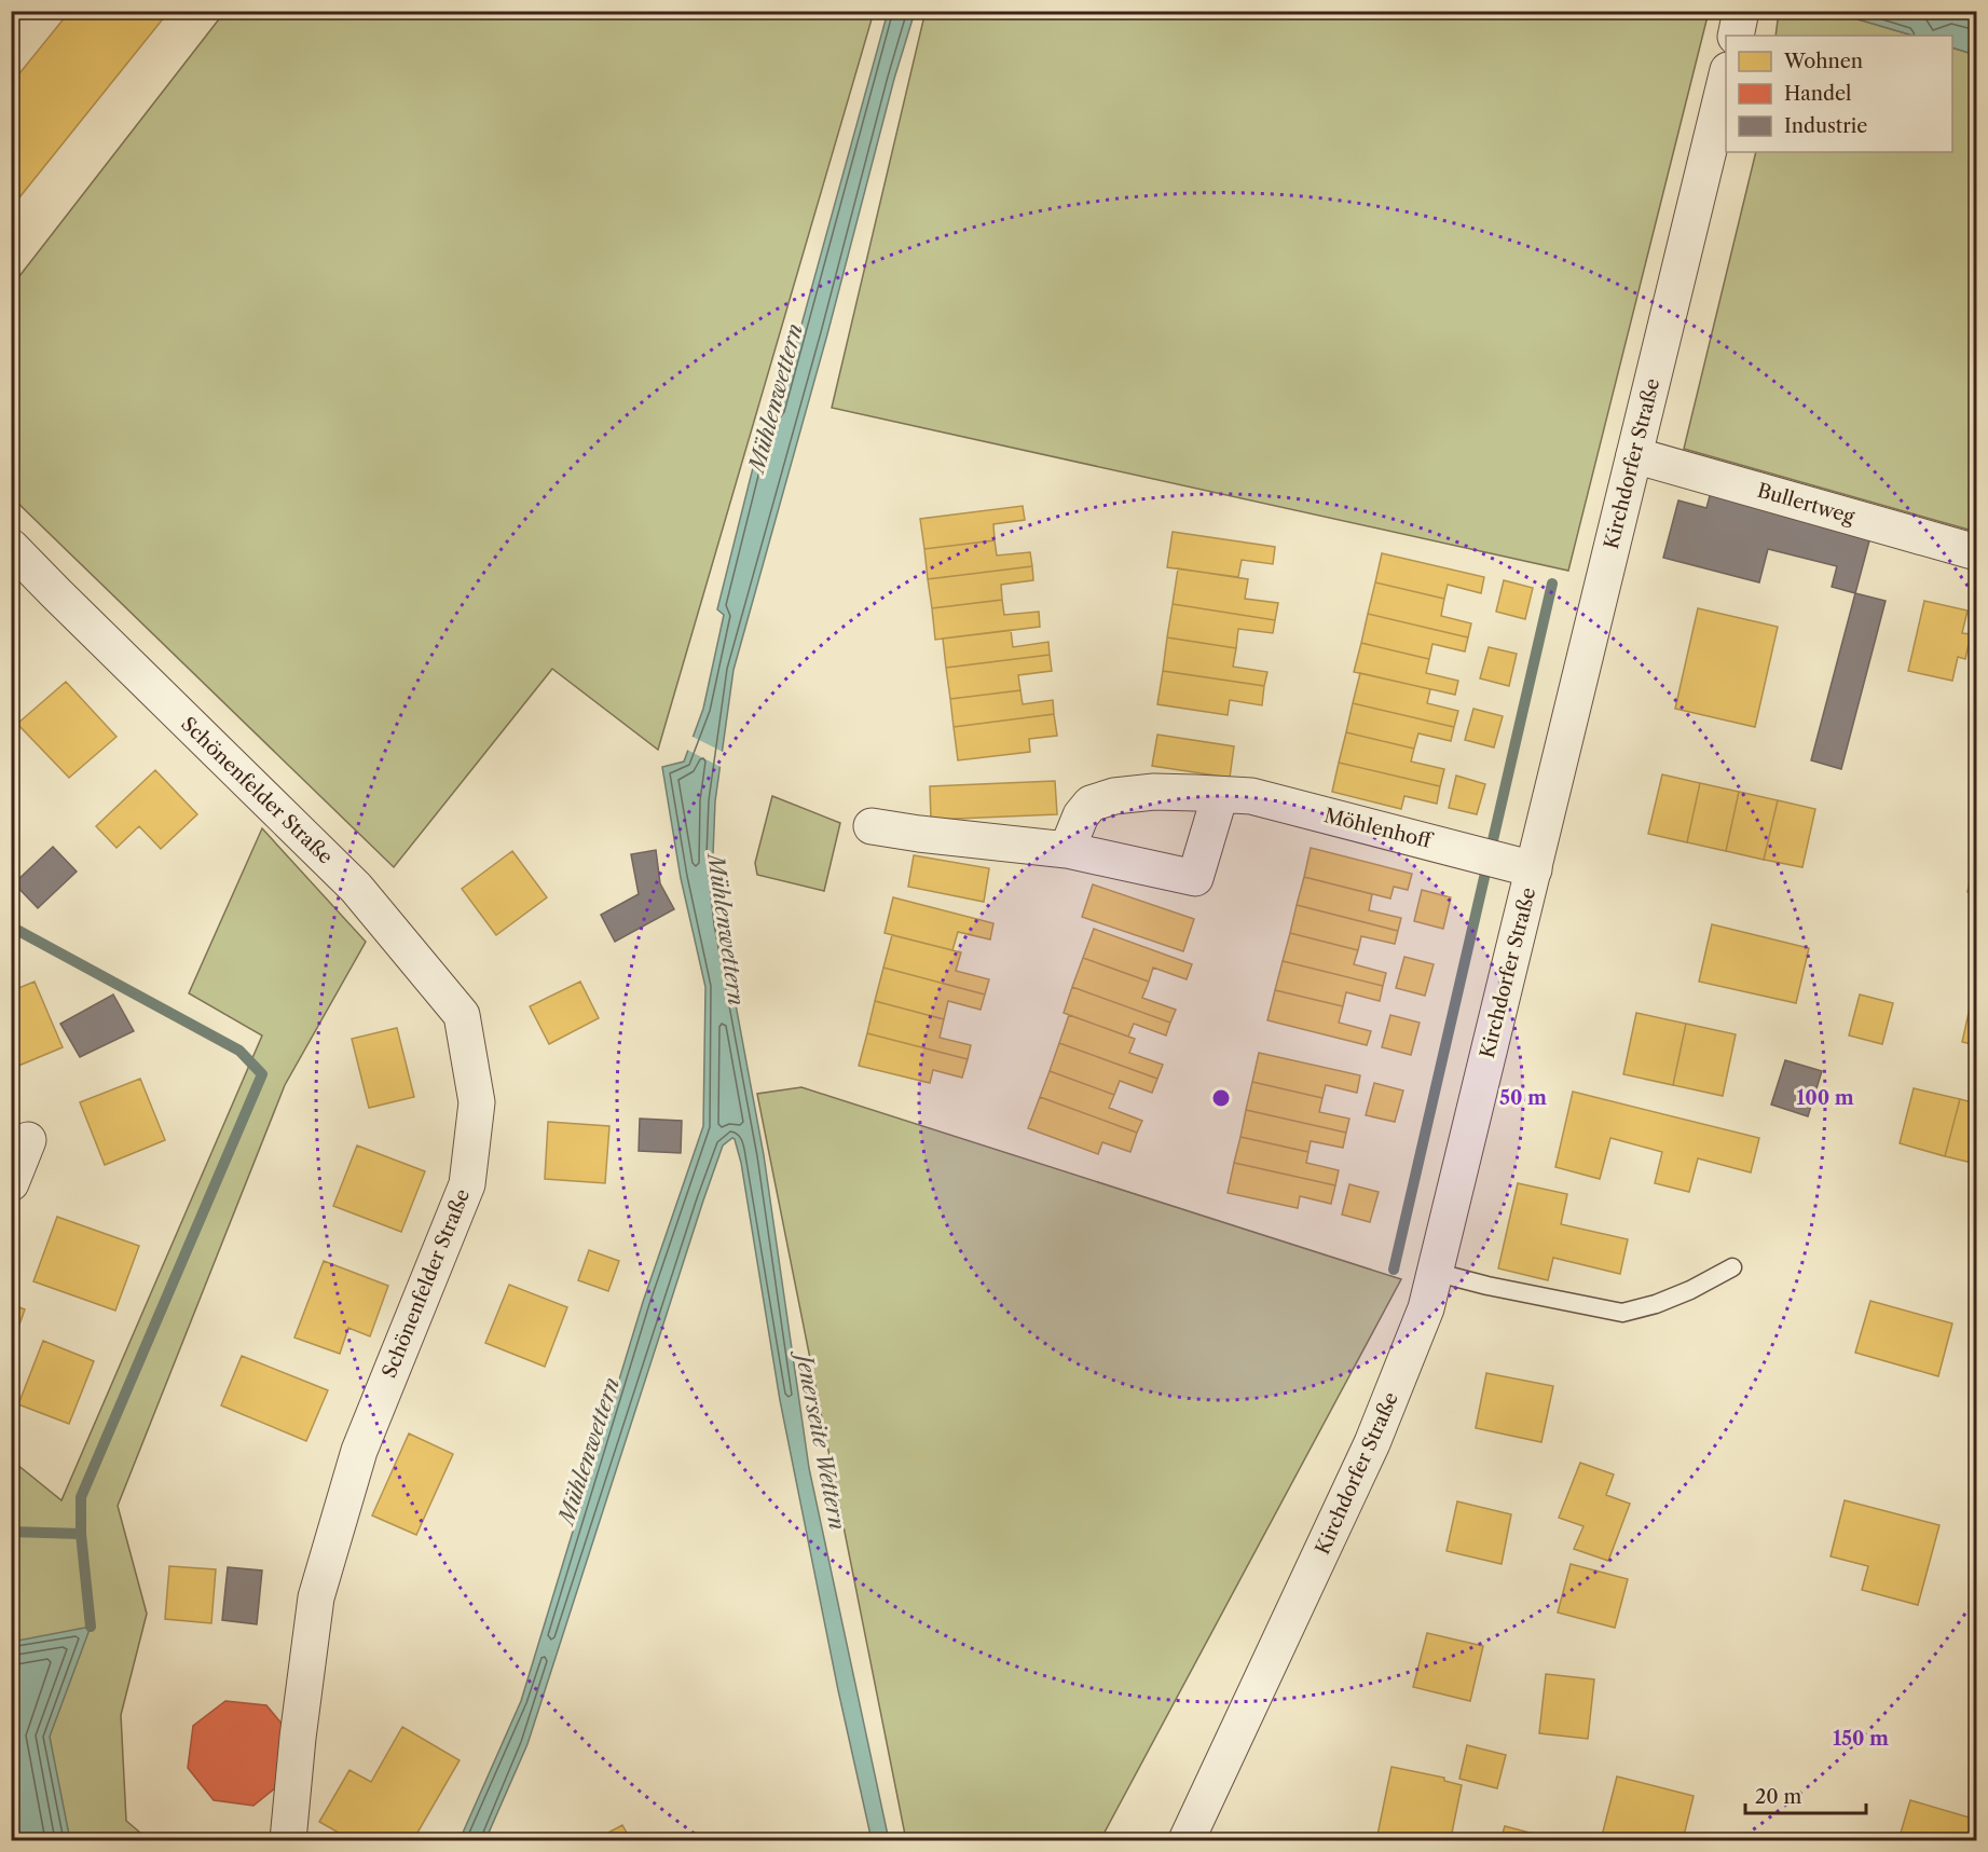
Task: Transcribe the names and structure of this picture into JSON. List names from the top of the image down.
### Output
{
  "streets": {
    "street": [
      "Kirchdorfer Straße",
      "Bullertweg",
      "Schönenfelder Straße",
      "Möhlenhoff"
    ]
  },
  "crossings": [
    ["Kirchdorfer Straße", "Bullertweg"],
    ["Kirchdorfer Straße", "Möhlenhoff"]
  ],
  "water": ["Mühlenwettern", "Jenerseite Wettern"],
  "legend": ["Wohnen", "Handel", "Industrie"],
  "scale_bar": "20 m",
  "rings": ["50 m", "100 m", "150 m"]
}
